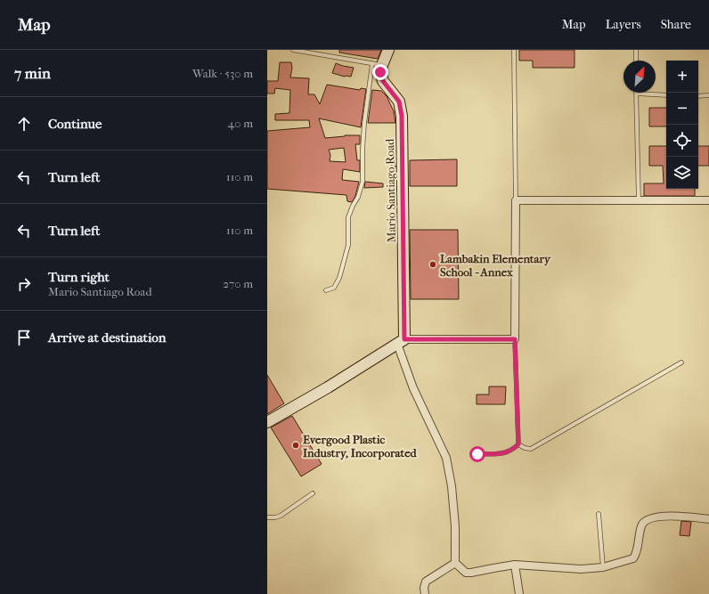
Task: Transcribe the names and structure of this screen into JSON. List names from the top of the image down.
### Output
{
  "streets": {
    "street": ["Mario Santiago Road"]
  },
  "places": ["Lambakin Elementary School - Annex", "Evergood Plastic Industry, Incorporated"],
  "north": "top right",
  "page": {
    "header": "Map",
    "nav": ["Map", "Layers", "Share"],
    "heading": ["7 min", "Walk · 530 m"],
    "map_buttons": ["+", "−"],
    "list": [
      ["Continue", "40 m"],
      ["Turn left", "110 m"],
      ["Turn left", "110 m"],
      ["Turn right", "Mario Santiago Road", "270 m"],
      "Arrive at destination"
    ]
  }
}
